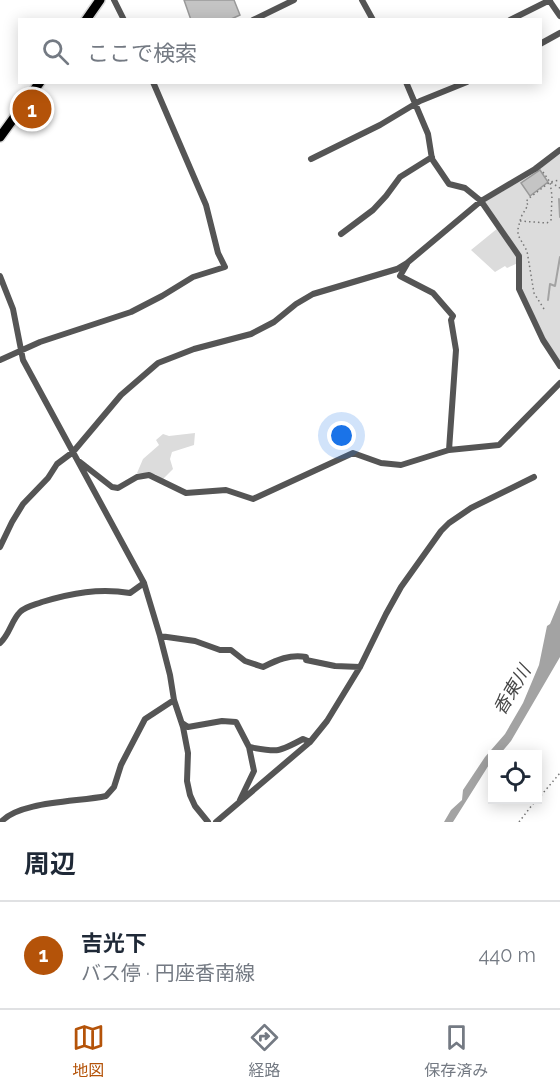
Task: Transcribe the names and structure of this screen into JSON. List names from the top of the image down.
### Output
{
  "water": ["香東川"],
  "page": {
    "search": "ここで検索",
    "pins": "1",
    "heading": "周辺",
    "list": [
      {
        "mark": "1",
        "name": "吉光下",
        "note": "バス停 · 円座香南線",
        "value": "440 m"
      }
    ],
    "nav": ["地図", "経路", "保存済み"]
  }
}
